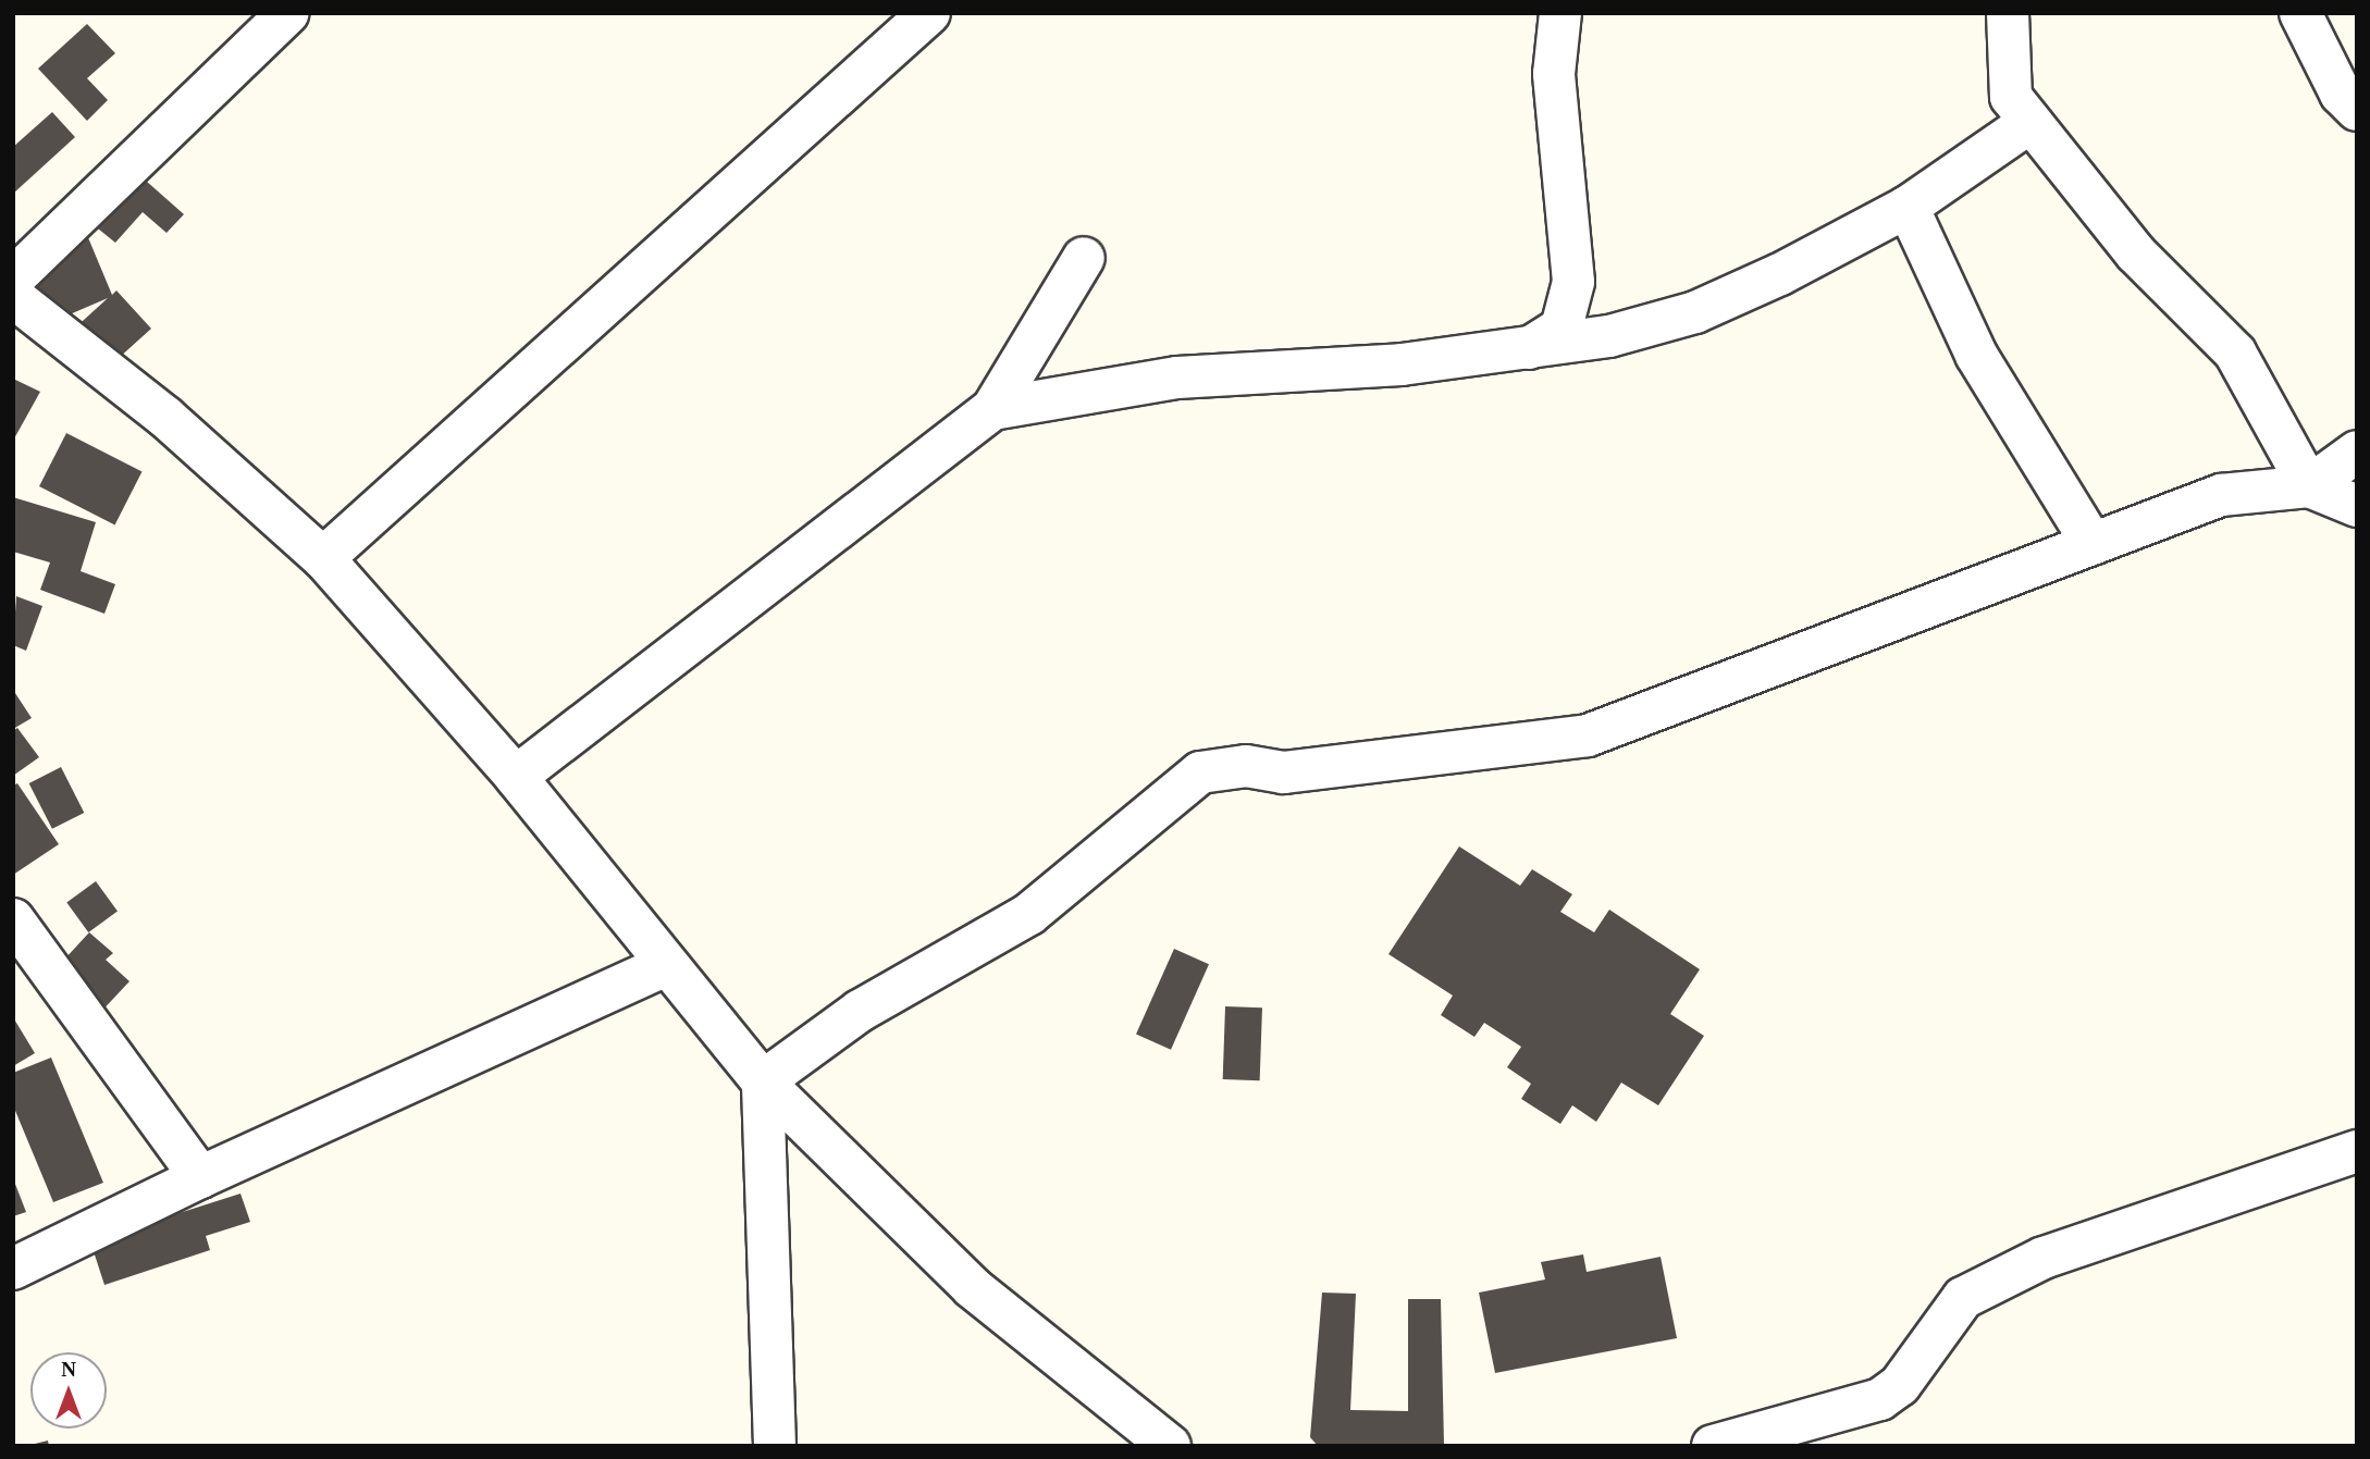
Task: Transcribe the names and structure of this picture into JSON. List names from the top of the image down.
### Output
{
  "north": "top"
}
